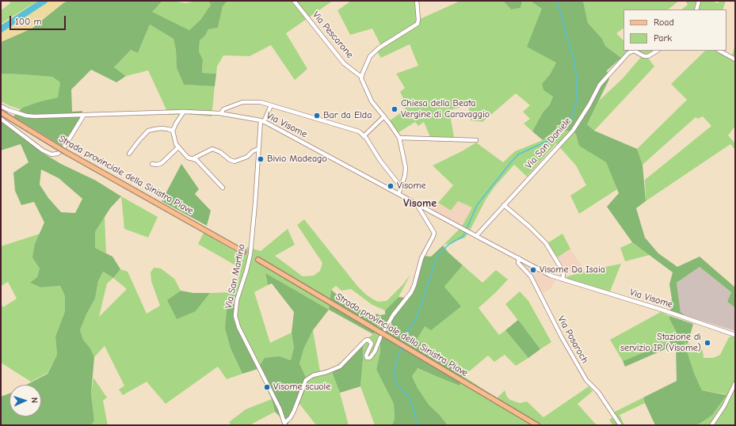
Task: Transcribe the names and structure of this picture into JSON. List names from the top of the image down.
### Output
{
  "streets": {
    "main road": ["Strada provinciale della Sinistra Piave"],
    "street": [
      "Via Pescarone",
      "Via Visome",
      "Via San Daniele",
      "Via San Martino",
      "Via Posaroch"
    ]
  },
  "crossings": [
    ["Via Visome", "Via San Daniele"],
    ["Via Visome", "Via San Martino"],
    ["Via Visome", "Via Posaroch"]
  ],
  "districts": ["Visome"],
  "places": [
    "Chiesa della Beata Vergine di Caravaggio",
    "Bar da Elda",
    "Bivio Madeago",
    "Visome",
    "Visome Da Isaia",
    "Stazione di servizio IP (Visome)",
    "Visome scuole"
  ],
  "legend": ["Road", "Park"],
  "scale_bar": "100 m",
  "north": "right"
}
